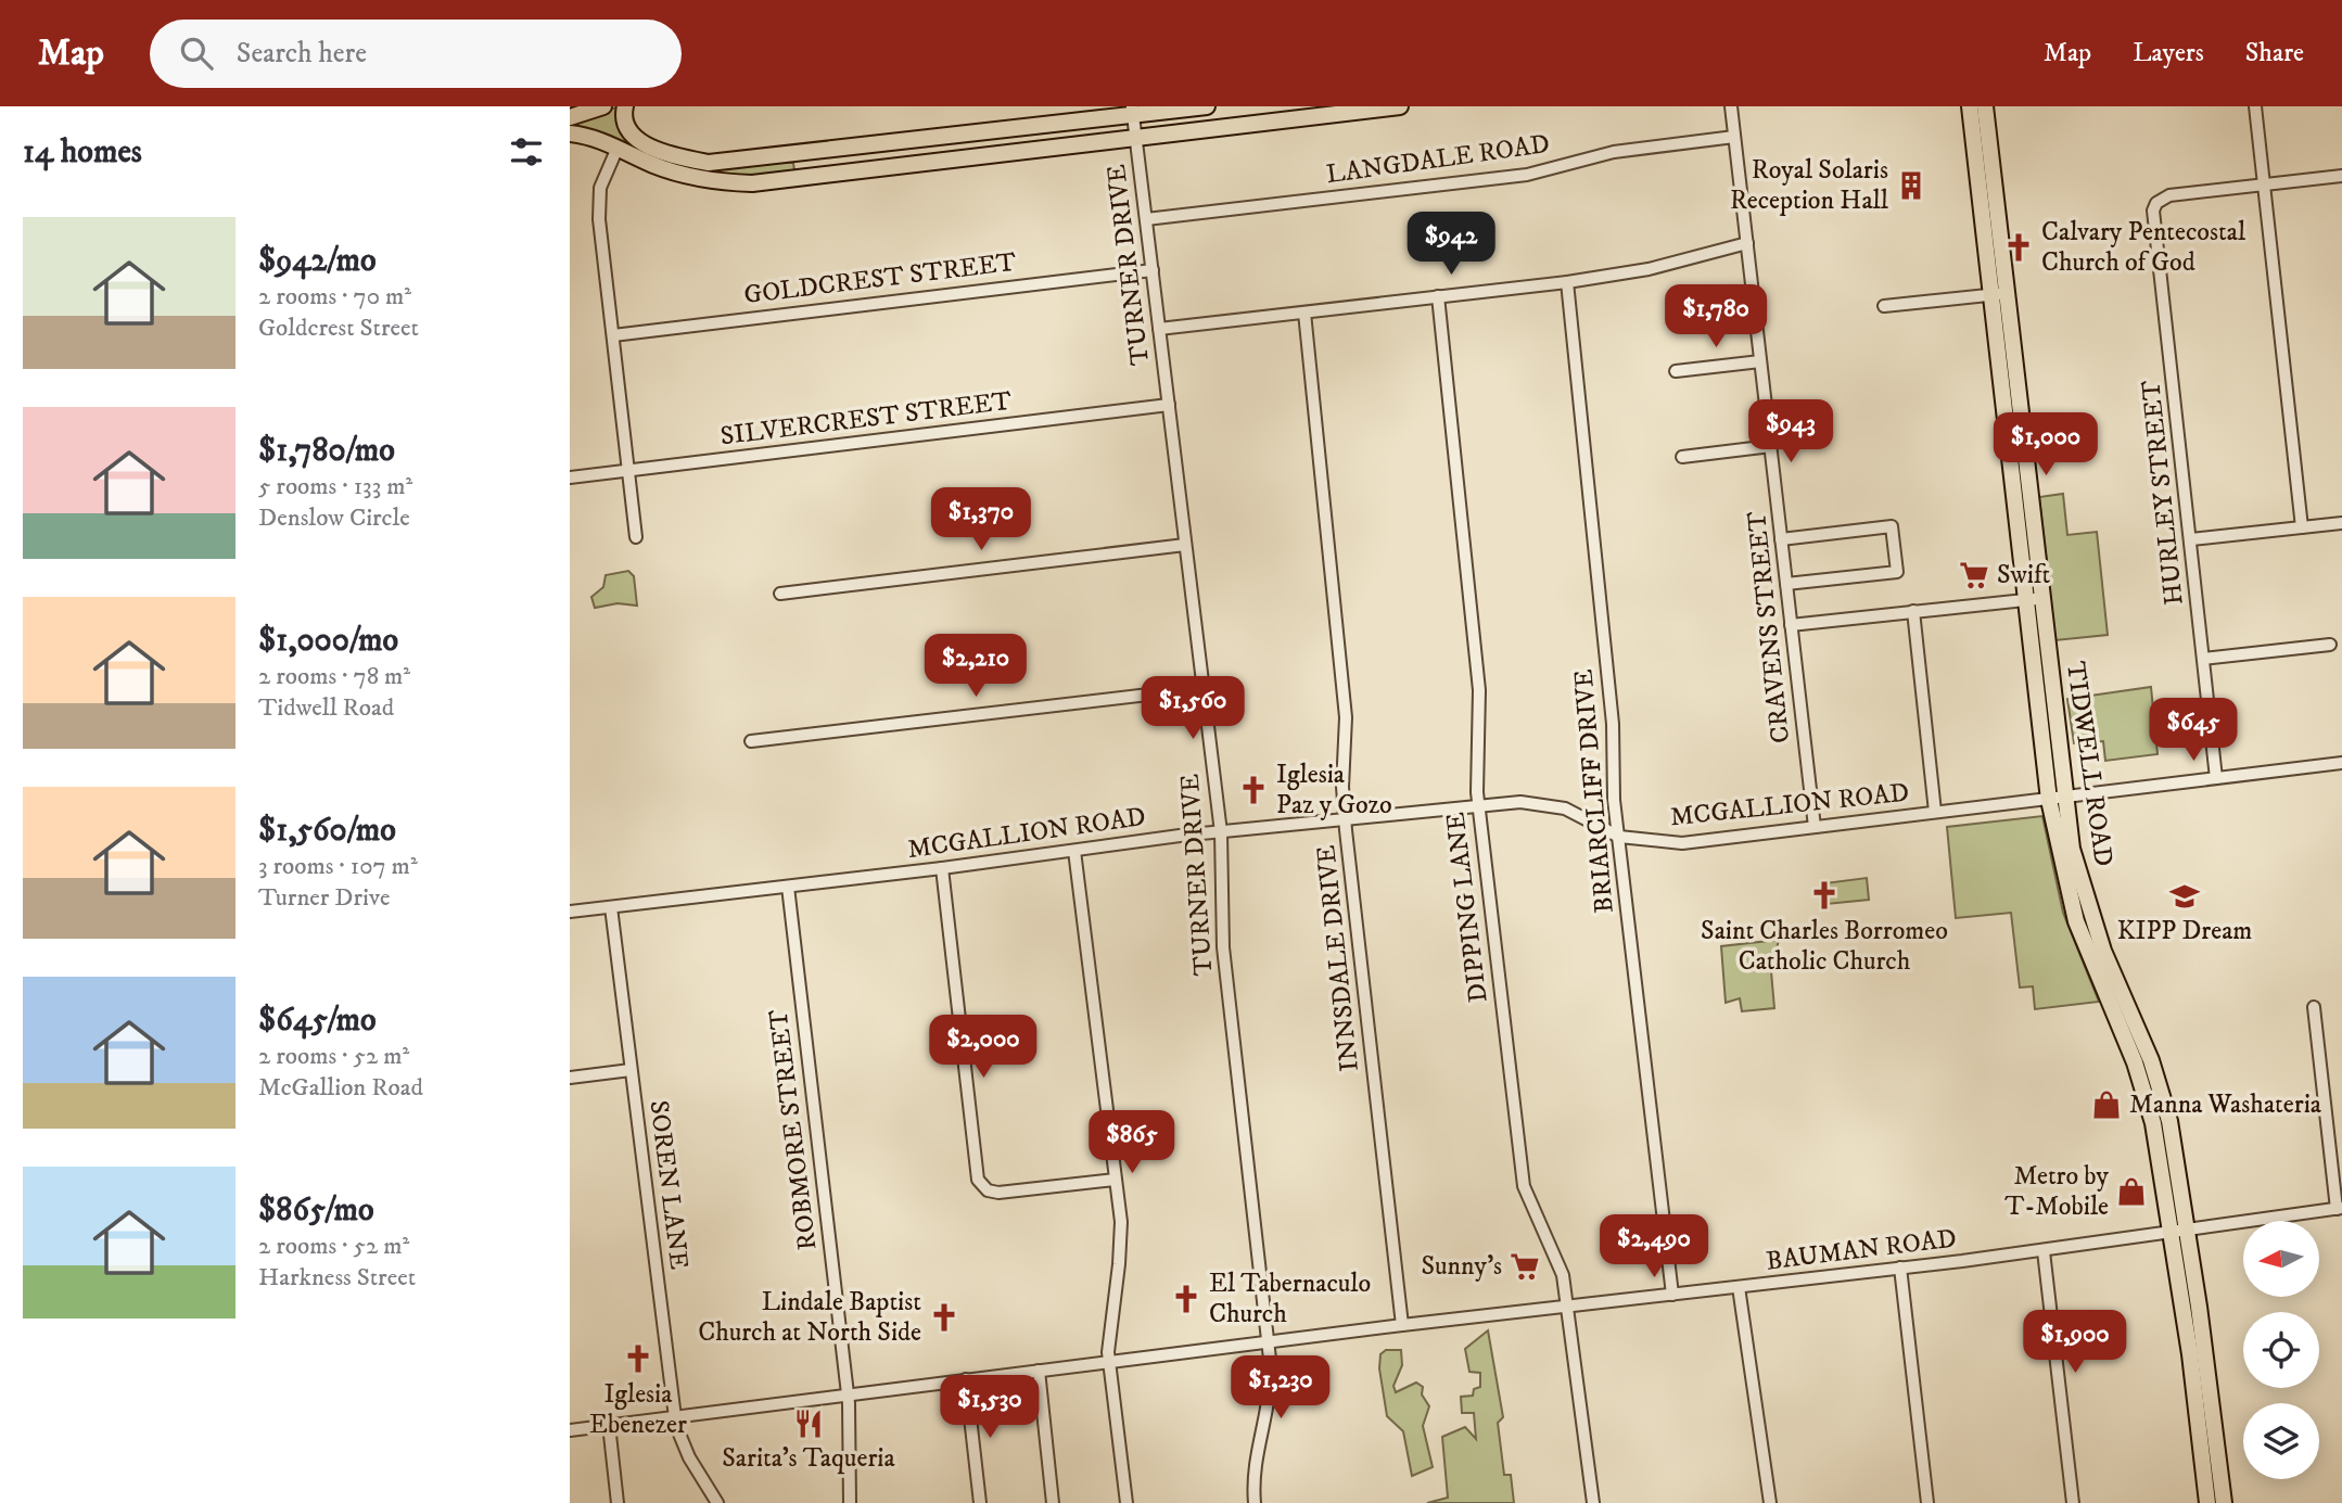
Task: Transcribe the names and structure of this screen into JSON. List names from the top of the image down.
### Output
{
  "streets": {
    "main road": ["TIDWELL ROAD"],
    "street": [
      "LANGDALE ROAD",
      "TURNER DRIVE",
      "GOLDCREST STREET",
      "SILVERCREST STREET",
      "HURLEY STREET",
      "CRAVENS STREET",
      "BRIARCLIFF DRIVE",
      "MCGALLION ROAD",
      "DIPPING LANE",
      "INNSDALE DRIVE",
      "ROBMORE STREET",
      "SOREN LANE",
      "BAUMAN ROAD"
    ]
  },
  "crossings": [
    ["LANGDALE ROAD", "TURNER DRIVE"],
    ["LANGDALE ROAD", "CRAVENS STREET"],
    ["TURNER DRIVE", "GOLDCREST STREET"],
    ["TURNER DRIVE", "SILVERCREST STREET"],
    ["TURNER DRIVE", "MCGALLION ROAD"],
    ["TURNER DRIVE", "BAUMAN ROAD"],
    ["HURLEY STREET", "MCGALLION ROAD"],
    ["CRAVENS STREET", "MCGALLION ROAD"],
    ["TIDWELL ROAD", "MCGALLION ROAD"],
    ["TIDWELL ROAD", "BAUMAN ROAD"],
    ["BRIARCLIFF DRIVE", "MCGALLION ROAD"],
    ["BRIARCLIFF DRIVE", "BAUMAN ROAD"],
    ["MCGALLION ROAD", "DIPPING LANE"],
    ["MCGALLION ROAD", "INNSDALE DRIVE"],
    ["MCGALLION ROAD", "ROBMORE STREET"],
    ["MCGALLION ROAD", "SOREN LANE"],
    ["DIPPING LANE", "BAUMAN ROAD"],
    ["INNSDALE DRIVE", "BAUMAN ROAD"],
    ["ROBMORE STREET", "BAUMAN ROAD"],
    ["SOREN LANE", "BAUMAN ROAD"]
  ],
  "places": {
    "building": ["Royal Solaris Reception Hall"],
    "church": [
      "Calvary Pentecostal Church of God",
      "Iglesia Paz y Gozo",
      "Saint Charles Borromeo Catholic Church",
      "El Tabernaculo Church",
      "Lindale Baptist Church at North Side",
      "Iglesia Ebenezer"
    ],
    "supermarket": ["Swift", "Sunny's"],
    "school or university": ["KIPP Dream"],
    "shop": ["Manna Washateria", "Metro by T-Mobile"],
    "restaurant": ["Sarita's Taqueria"]
  },
  "north": "left",
  "page": {
    "header": "Map",
    "search": "Search here",
    "nav": ["Map", "Layers", "Share"],
    "heading": "14 homes",
    "list": [
      {
        "name": "$942/mo",
        "note": "2 rooms · 70 m² · Goldcrest Street"
      },
      {
        "name": "$1,780/mo",
        "note": "5 rooms · 133 m² · Denslow Circle"
      },
      {
        "name": "$1,000/mo",
        "note": "2 rooms · 78 m² · Tidwell Road"
      },
      {
        "name": "$1,560/mo",
        "note": "3 rooms · 107 m² · Turner Drive"
      },
      {
        "name": "$645/mo",
        "note": "2 rooms · 52 m² · McGallion Road"
      },
      {
        "name": "$865/mo",
        "note": "2 rooms · 52 m² · Harkness Street"
      }
    ],
    "price": [
      "$942",
      "$1,780",
      "$943",
      "$1,000",
      "$1,370",
      "$2,210",
      "$1,560",
      "$645",
      "$2,000",
      "$865",
      "$2,490",
      "$1,900",
      "$1,230",
      "$1,530"
    ]
  }
}
